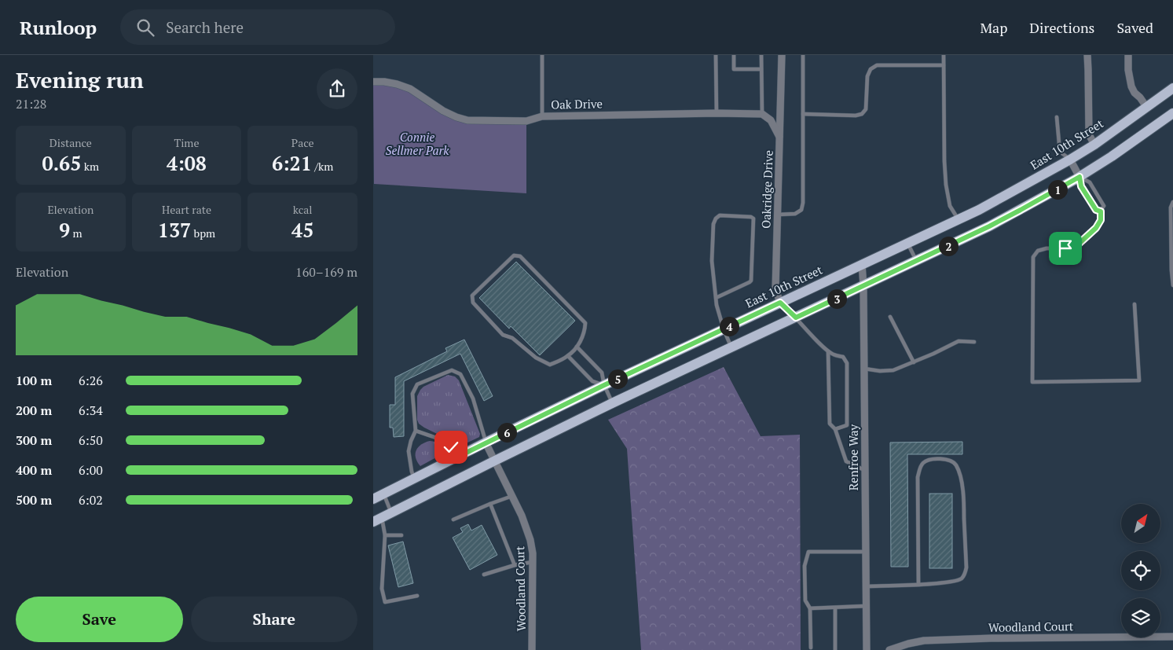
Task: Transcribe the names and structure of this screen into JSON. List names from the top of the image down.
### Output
{
  "streets": {
    "main road": ["East 10th Street"],
    "street": [
      "Oak Drive",
      "Oakridge Drive",
      "Renfroe Way",
      "Woodland Court"
    ]
  },
  "crossings": [
    ["East 10th Street", "Oakridge Drive"],
    ["East 10th Street", "Renfroe Way"],
    ["East 10th Street", "Woodland Court"]
  ],
  "parks": ["Connie Sellmer Park"],
  "north": "top right",
  "page": {
    "header": "Runloop",
    "search": "Search here",
    "nav": ["Map", "Directions", "Saved"],
    "heading": ["Evening run", "21:28"],
    "stats": [
      ["Distance", "0.65 km"],
      ["Time", "4:08"],
      ["Pace", "6:21 /km"],
      ["Elevation", "9 m"],
      ["Heart rate", "137 bpm"],
      ["kcal", "45"]
    ],
    "pins": [
      "1",
      "2",
      "3",
      "4",
      "5",
      "6"
    ],
    "chart": ["Elevation", "160–169 m"],
    "list": [
      {
        "name": "100 m",
        "note": "6:26"
      },
      {
        "name": "200 m",
        "note": "6:34"
      },
      {
        "name": "300 m",
        "note": "6:50"
      },
      {
        "name": "400 m",
        "note": "6:00"
      },
      {
        "name": "500 m",
        "note": "6:02"
      }
    ],
    "buttons": ["Save", "Share"]
  }
}
